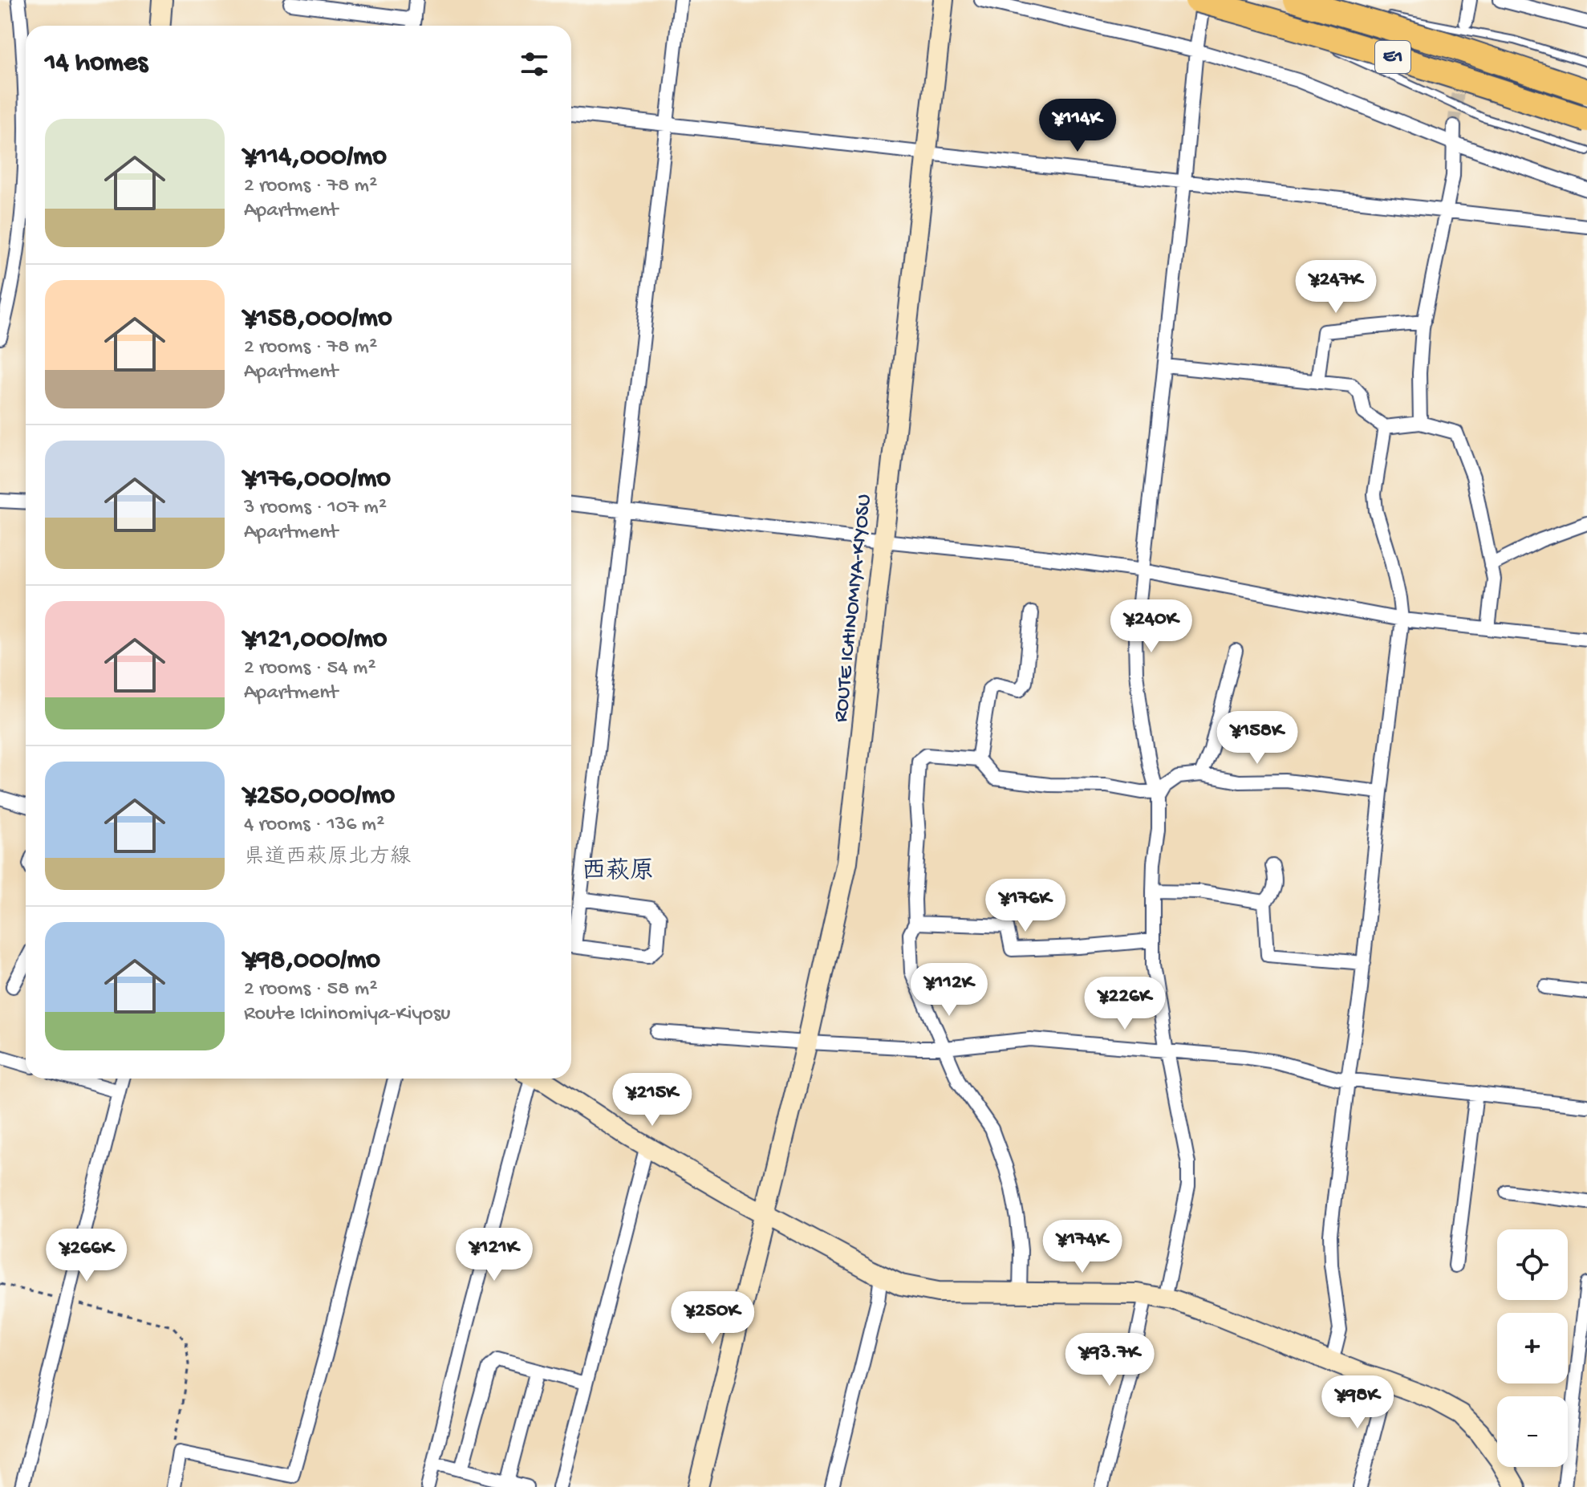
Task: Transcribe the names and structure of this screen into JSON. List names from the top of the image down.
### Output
{
  "streets": {
    "highway": ["E1"],
    "main road": ["ROUTE ICHINOMIYA-KIYOSU"]
  },
  "districts": ["西萩原"],
  "page": {
    "heading": "14 homes",
    "price": [
      "¥114K",
      "¥247K",
      "¥240K",
      "¥158K",
      "¥176K",
      "¥112K",
      "¥226K",
      "¥215K",
      "¥174K",
      "¥121K",
      "¥266K",
      "¥250K",
      "¥93.7K",
      "¥98K"
    ],
    "list": [
      {
        "name": "¥114,000/mo",
        "note": "2 rooms · 78 m² · Apartment"
      },
      {
        "name": "¥158,000/mo",
        "note": "2 rooms · 78 m² · Apartment"
      },
      {
        "name": "¥176,000/mo",
        "note": "3 rooms · 107 m² · Apartment"
      },
      {
        "name": "¥121,000/mo",
        "note": "2 rooms · 54 m² · Apartment"
      },
      {
        "name": "¥250,000/mo",
        "note": "4 rooms · 136 m² · 県道西萩原北方線"
      },
      {
        "name": "¥98,000/mo",
        "note": "2 rooms · 58 m² · Route Ichinomiya-Kiyosu"
      }
    ],
    "map_buttons": ["+", "−"]
  }
}
